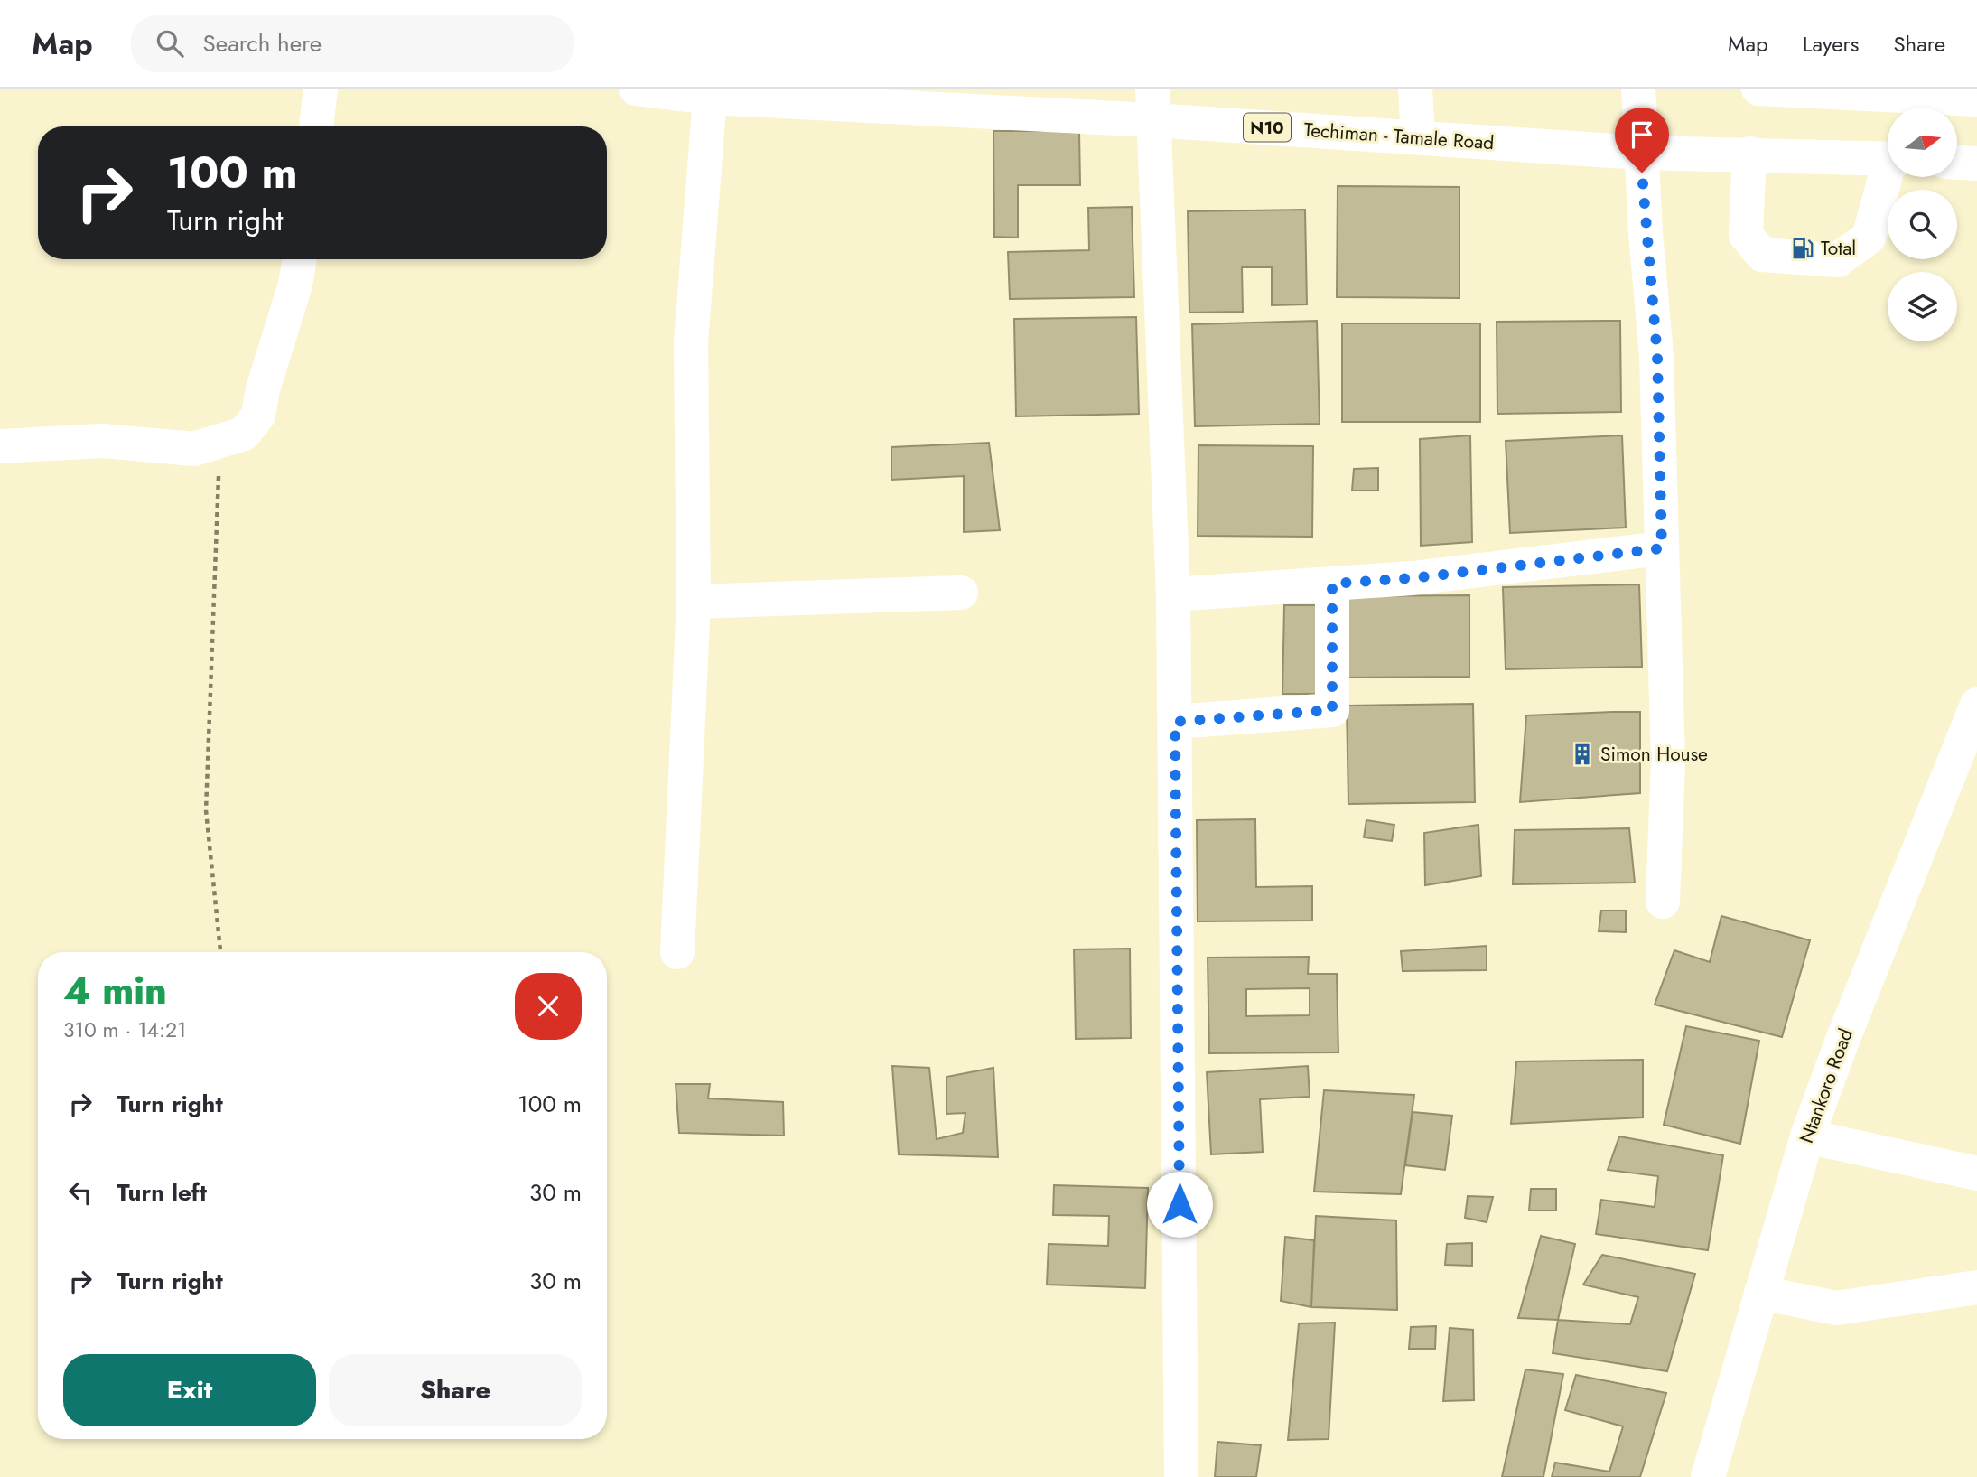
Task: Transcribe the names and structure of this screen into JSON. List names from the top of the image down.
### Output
{
  "streets": {
    "main road": ["N10", "Techiman - Tamale Road", "Ntankoro Road"]
  },
  "places": {
    "fuel station": ["Total"],
    "building": ["Simon House"]
  },
  "north": "right",
  "page": {
    "header": "Map",
    "search": "Search here",
    "nav": ["Map", "Layers", "Share"],
    "turn": ["100 m", "Turn right"],
    "heading": ["4 min", "310 m · 14:21"],
    "list": [
      {
        "name": "Turn right",
        "value": "100 m"
      },
      {
        "name": "Turn left",
        "value": "30 m"
      },
      {
        "name": "Turn right",
        "value": "30 m"
      }
    ],
    "buttons": ["Exit", "Share"]
  }
}
